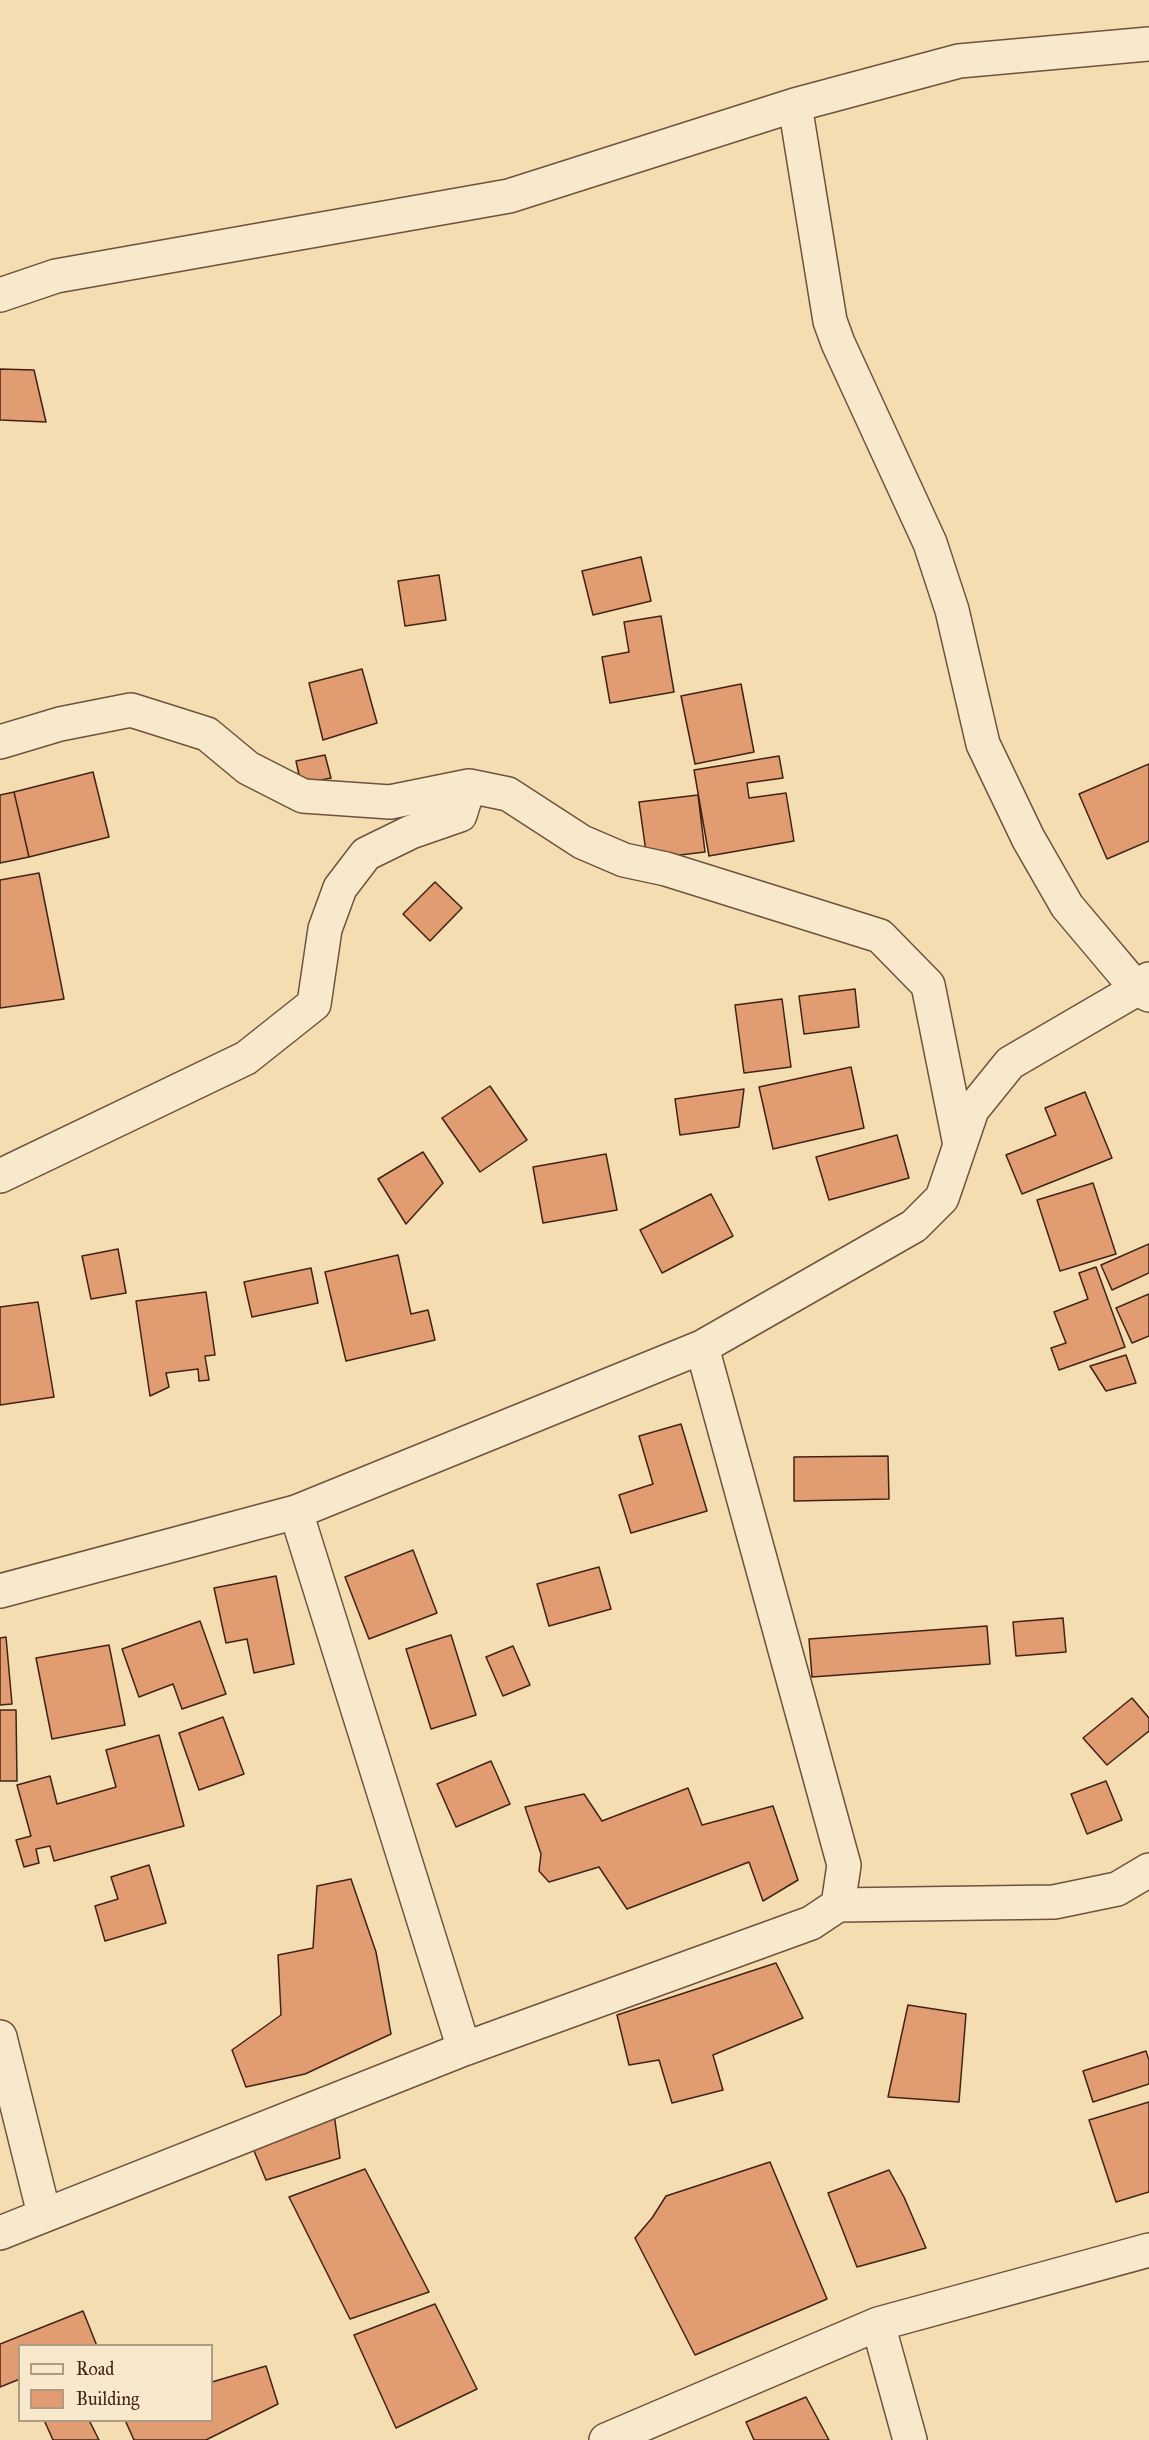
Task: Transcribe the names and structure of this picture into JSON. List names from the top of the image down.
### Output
{
  "legend": ["Road", "Building"]
}
